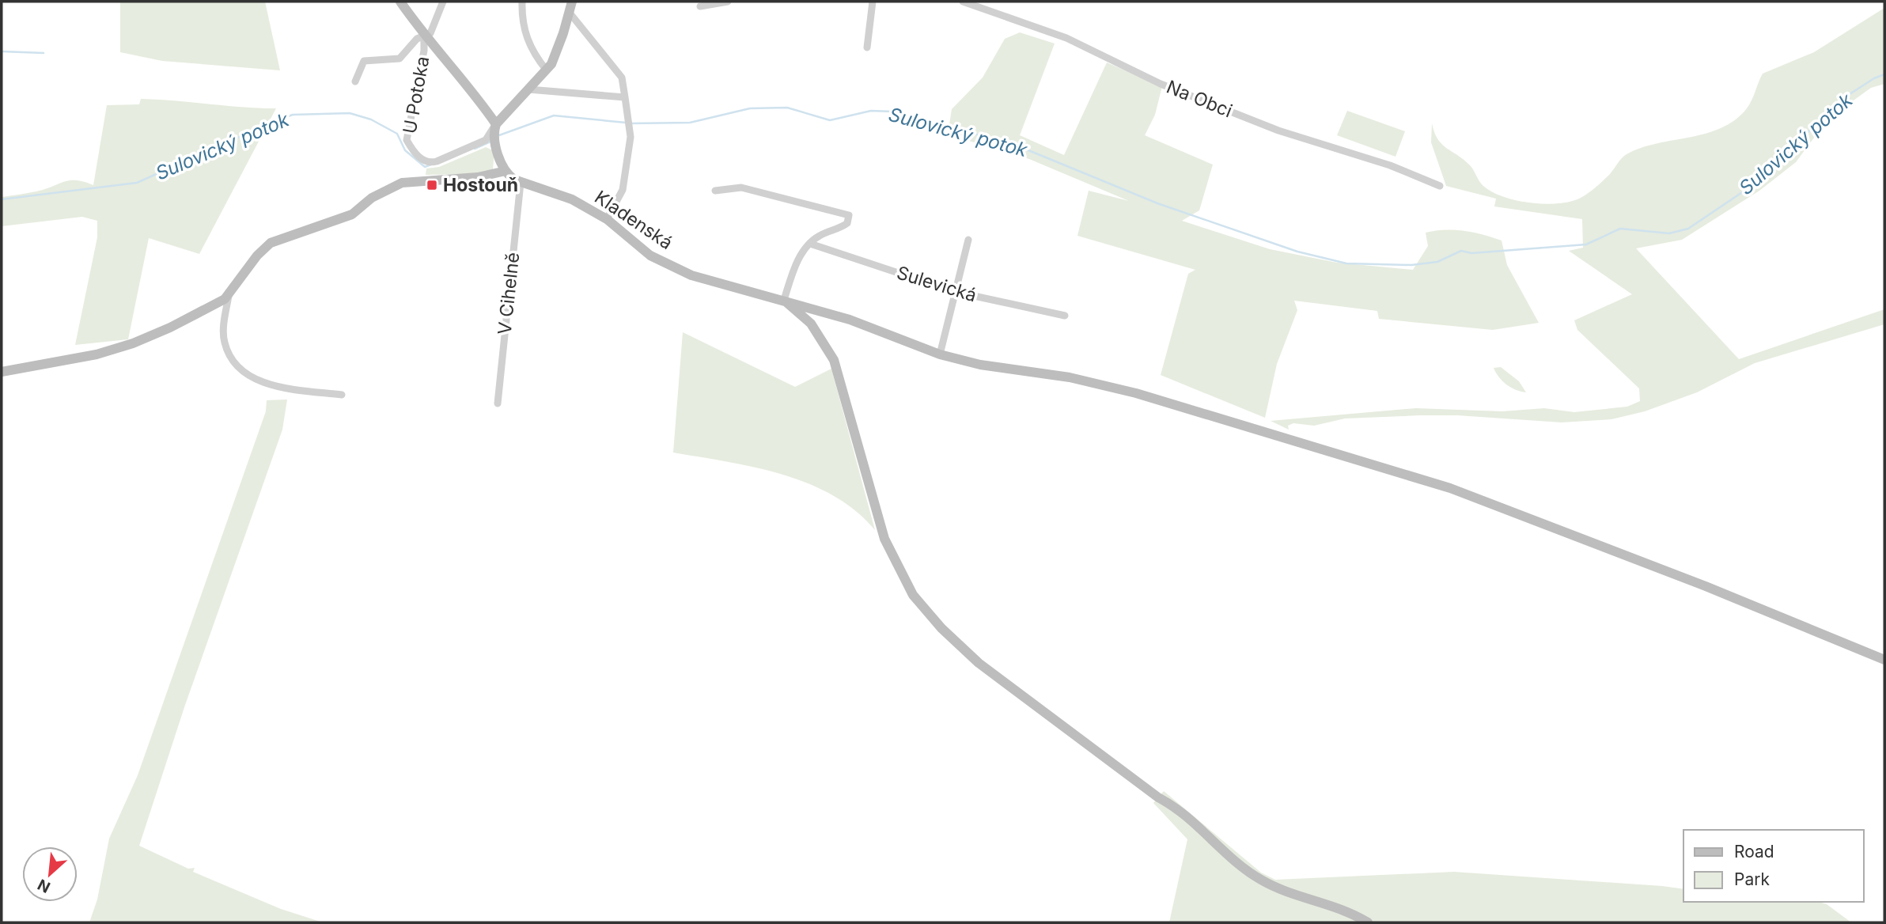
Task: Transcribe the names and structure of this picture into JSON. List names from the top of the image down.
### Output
{
  "streets": {
    "street": [
      "U Potoka",
      "Na Obci",
      "Kladenská",
      "Sulevická",
      "V Cihelně"
    ]
  },
  "crossings": [
    ["Kladenská", "V Cihelně"]
  ],
  "water": ["Sulovický potok"],
  "places": {
    "transit": ["Hostouň"]
  },
  "legend": ["Road", "Park"],
  "north": "bottom left"
}
